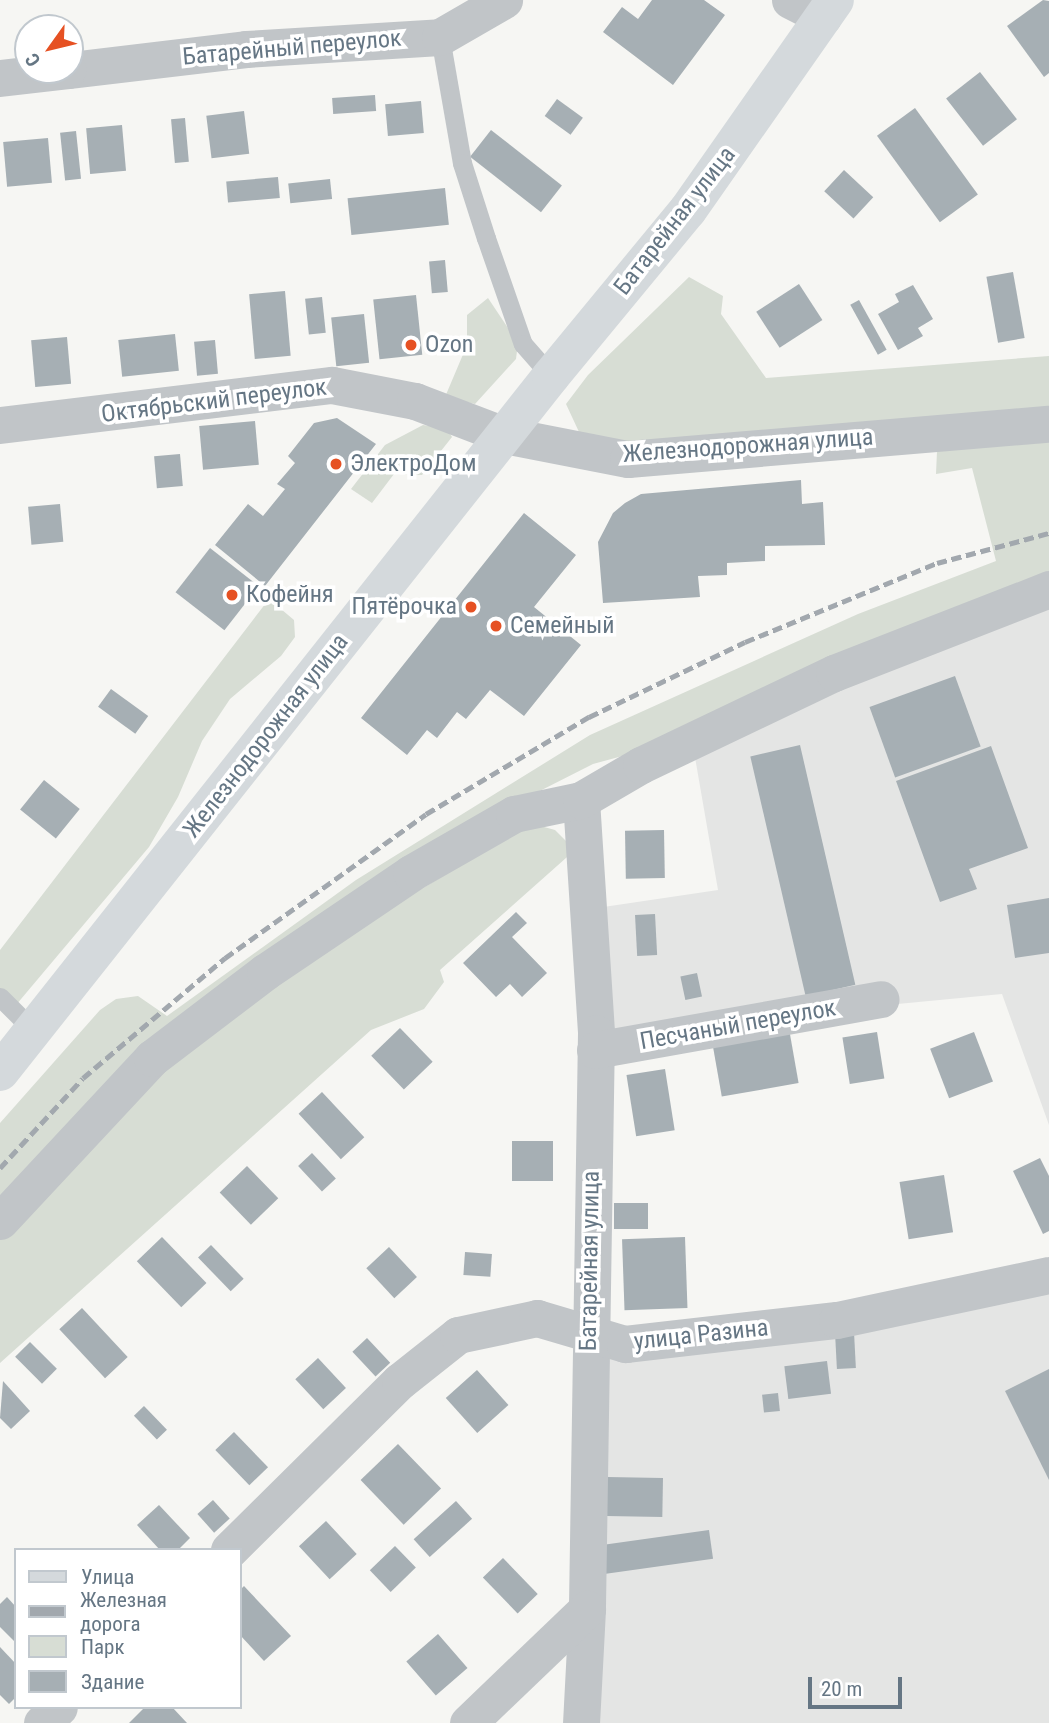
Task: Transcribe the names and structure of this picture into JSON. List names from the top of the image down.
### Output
{
  "streets": {
    "main road": ["Батарейная улица", "Железнодорожная улица"],
    "street": [
      "Батарейный переулок",
      "Октябрьский переулок",
      "Песчаный переулок",
      "улица Разина"
    ]
  },
  "crossings": [
    ["Батарейная улица", "Октябрьский переулок"],
    ["Батарейная улица", "Железнодорожная улица"],
    ["Батарейная улица", "Песчаный переулок"],
    ["Батарейная улица", "улица Разина"],
    ["Октябрьский переулок", "Железнодорожная улица"]
  ],
  "places": [
    "Ozon",
    "ЭлектроДом",
    "Кофейня",
    "Пятёрочка",
    "Семейный"
  ],
  "legend": [
    "Улица",
    "Железная дорога",
    "Парк",
    "Здание"
  ],
  "scale_bar": "20 m",
  "north": "bottom left"
}
